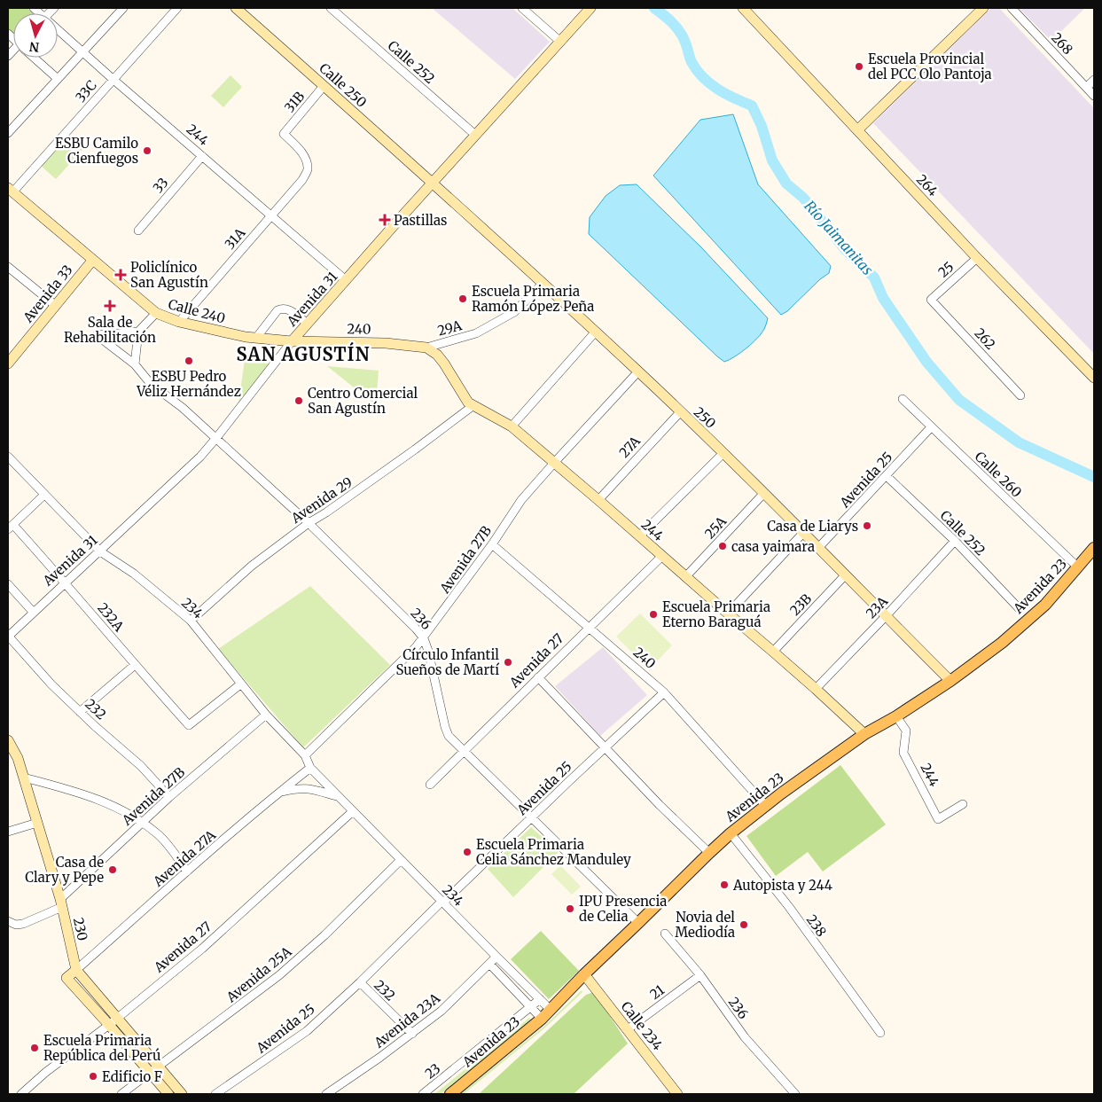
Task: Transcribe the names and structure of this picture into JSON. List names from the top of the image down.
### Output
{
  "streets": {
    "main road": ["Avenida 23"],
    "street": [
      "268",
      "Calle 252",
      "Calle 250",
      "33C",
      "31B",
      "244",
      "33",
      "264",
      "31A",
      "25",
      "Avenida 33",
      "Avenida 31",
      "Calle 240",
      "29A",
      "240",
      "262",
      "250",
      "27A",
      "Calle 260",
      "Avenida 25",
      "Avenida 29",
      "25A",
      "Avenida 27B",
      "23B",
      "23A",
      "234",
      "232A",
      "236",
      "Avenida 27",
      "232",
      "Avenida 27A",
      "238",
      "230",
      "Avenida 25A",
      "21",
      "Avenida 23A",
      "Calle 234",
      "23"
    ]
  },
  "crossings": [
    ["Calle 252", "Avenida 31"],
    ["Calle 252", "Avenida 25"],
    ["Calle 252", "23A"],
    ["Calle 250", "31B"],
    ["Calle 250", "Avenida 31"],
    ["Calle 250", "250"],
    ["33C", "244"],
    ["33C", "Calle 240"],
    ["31B", "31A"],
    ["244", "33"],
    ["244", "31A"],
    ["244", "Avenida 31"],
    ["244", "29A"],
    ["244", "240"],
    ["244", "27A"],
    ["244", "Avenida 29"],
    ["244", "25A"],
    ["244", "Avenida 27B"],
    ["244", "Avenida 23"],
    ["244", "23B"],
    ["244", "23A"],
    ["244", "Avenida 27"],
    ["264", "25"],
    ["31A", "Calle 240"],
    ["25", "262"],
    ["Avenida 33", "Calle 240"],
    ["Avenida 31", "Calle 240"],
    ["Avenida 31", "240"],
    ["Avenida 31", "250"],
    ["Avenida 31", "234"],
    ["Avenida 31", "232A"],
    ["Avenida 31", "236"],
    ["Avenida 31", "232"],
    ["Calle 240", "240"],
    ["29A", "240"],
    ["29A", "250"],
    ["240", "Avenida 25"],
    ["240", "Avenida 27B"],
    ["240", "Avenida 23"],
    ["240", "Avenida 27"],
    ["250", "27A"],
    ["250", "Avenida 25"],
    ["250", "25A"],
    ["250", "Avenida 27B"],
    ["250", "Avenida 23"],
    ["250", "23B"],
    ["250", "23A"],
    ["Calle 260", "Avenida 25"],
    ["Calle 260", "Avenida 23"],
    ["Avenida 25", "234"],
    ["Avenida 25", "236"],
    ["Avenida 25", "232"],
    ["Avenida 29", "234"],
    ["Avenida 29", "236"],
    ["Avenida 27B", "234"],
    ["Avenida 27B", "236"],
    ["Avenida 27B", "232"],
    ["Avenida 27B", "230"],
    ["Avenida 23", "234"],
    ["Avenida 23", "236"],
    ["Avenida 23", "238"],
    ["Avenida 23", "Calle 234"],
    ["234", "232A"],
    ["234", "Avenida 27"],
    ["234", "Avenida 27A"],
    ["234", "Avenida 25A"],
    ["234", "Avenida 23A"],
    ["234", "23"],
    ["236", "Avenida 27"],
    ["236", "21"],
    ["Avenida 27", "230"],
    ["232", "Avenida 23A"],
    ["Avenida 27A", "230"],
    ["230", "Avenida 25A"],
    ["21", "Calle 234"]
  ],
  "districts": ["SAN AGUSTÍN"],
  "water": ["Río Jaimanitas"],
  "places": {
    "other": [
      "Escuela Provincial del PCC Olo Pantoja",
      "ESBU Camilo Cienfuegos",
      "Escuela Primaria Ramón López Peña",
      "ESBU Pedro Véliz Hernández",
      "Centro Comercial San Agustín",
      "Casa de Liarys",
      "casa yaimara",
      "Escuela Primaria Eterno Baraguá",
      "Círculo Infantil Sueños de Martí",
      "Escuela Primaria Celia Sánchez Manduley",
      "Casa de Clary y Pepe",
      "Autopista y 244",
      "IPU Presencia de Celia",
      "Novia del Mediodía",
      "Escuela Primaria República del Perú",
      "Edificio F"
    ],
    "health": ["Pastillas", "Policlínico San Agustín", "Sala de Rehabilitación"]
  },
  "north": "bottom"
}
